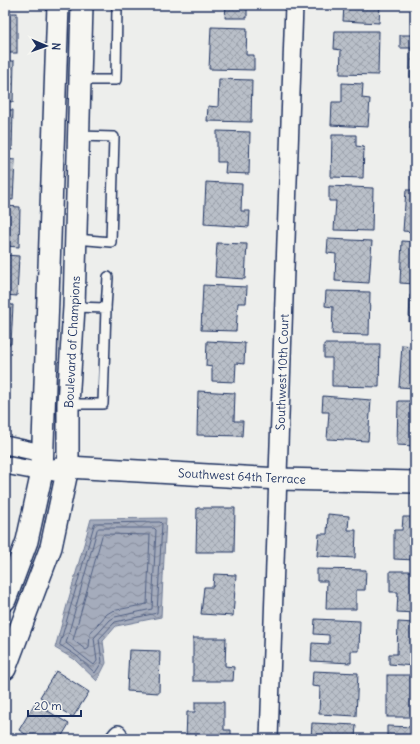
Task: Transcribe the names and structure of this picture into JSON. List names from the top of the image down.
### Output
{
  "streets": {
    "street": ["Boulevard of Champions", "Southwest 10th Court", "Southwest 64th Terrace"]
  },
  "crossings": [
    ["Boulevard of Champions", "Southwest 64th Terrace"],
    ["Southwest 10th Court", "Southwest 64th Terrace"]
  ],
  "scale_bar": "20 m",
  "north": "right"
}
